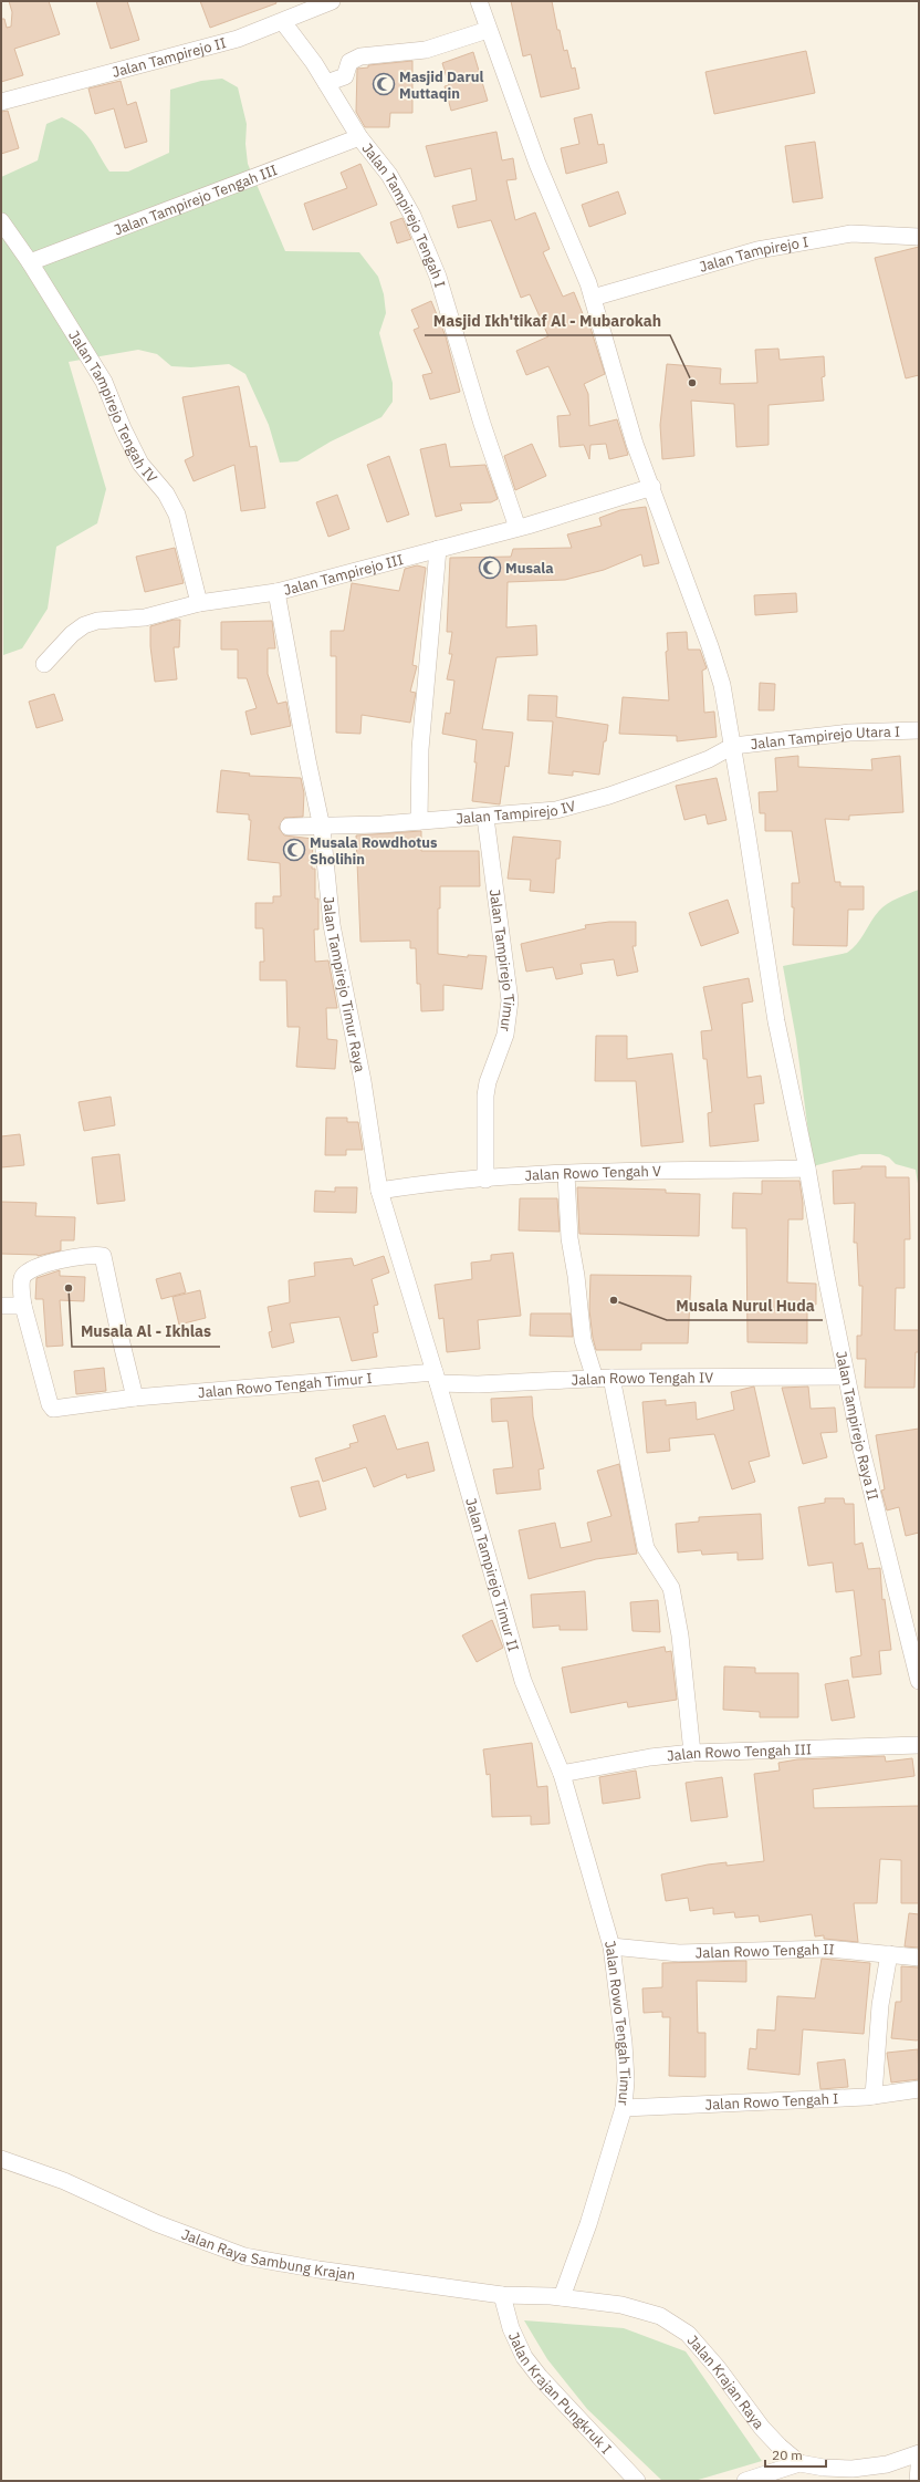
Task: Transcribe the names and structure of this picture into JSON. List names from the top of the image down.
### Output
{
  "streets": {
    "street": [
      "Jalan Tampirejo II",
      "Jalan Tampirejo Tengah III",
      "Jalan Tampirejo Tengah I",
      "Jalan Tampirejo I",
      "Jalan Tampirejo Tengah IV",
      "Jalan Tampirejo III",
      "Jalan Tampirejo Utara I",
      "Jalan Tampirejo IV",
      "Jalan Tampirejo Timur",
      "Jalan Tampirejo Timur Raya",
      "Jalan Rowo Tengah V",
      "Jalan Rowo Tengah IV",
      "Jalan Rowo Tengah Timur I",
      "Jalan Tampirejo Raya II",
      "Jalan Tampirejo Timur II",
      "Jalan Rowo Tengah III",
      "Jalan Rowo Tengah II",
      "Jalan Rowo Tengah Timur",
      "Jalan Rowo Tengah I",
      "Jalan Raya Sambung Krajan",
      "Jalan Krajan Raya",
      "Jalan Krajan Pungkruk I"
    ]
  },
  "crossings": [
    ["Jalan Tampirejo II", "Jalan Tampirejo Tengah I"],
    ["Jalan Tampirejo Tengah III", "Jalan Tampirejo Tengah I"],
    ["Jalan Tampirejo Tengah III", "Jalan Tampirejo Tengah IV"],
    ["Jalan Tampirejo Tengah I", "Jalan Tampirejo III"],
    ["Jalan Tampirejo I", "Jalan Tampirejo Raya II"],
    ["Jalan Tampirejo Tengah IV", "Jalan Tampirejo III"],
    ["Jalan Tampirejo III", "Jalan Tampirejo Timur Raya"],
    ["Jalan Tampirejo III", "Jalan Tampirejo Raya II"],
    ["Jalan Tampirejo Utara I", "Jalan Tampirejo IV"],
    ["Jalan Tampirejo Utara I", "Jalan Tampirejo Raya II"],
    ["Jalan Tampirejo IV", "Jalan Tampirejo Timur"],
    ["Jalan Tampirejo IV", "Jalan Tampirejo Timur Raya"],
    ["Jalan Tampirejo IV", "Jalan Tampirejo Raya II"],
    ["Jalan Tampirejo Timur", "Jalan Rowo Tengah V"],
    ["Jalan Tampirejo Timur Raya", "Jalan Rowo Tengah V"],
    ["Jalan Tampirejo Timur Raya", "Jalan Rowo Tengah IV"],
    ["Jalan Tampirejo Timur Raya", "Jalan Rowo Tengah Timur I"],
    ["Jalan Tampirejo Timur Raya", "Jalan Tampirejo Timur II"],
    ["Jalan Rowo Tengah V", "Jalan Tampirejo Raya II"],
    ["Jalan Rowo Tengah IV", "Jalan Rowo Tengah Timur I"],
    ["Jalan Rowo Tengah IV", "Jalan Tampirejo Raya II"],
    ["Jalan Rowo Tengah IV", "Jalan Tampirejo Timur II"],
    ["Jalan Rowo Tengah Timur I", "Jalan Tampirejo Timur II"],
    ["Jalan Tampirejo Timur II", "Jalan Rowo Tengah III"],
    ["Jalan Tampirejo Timur II", "Jalan Rowo Tengah Timur"],
    ["Jalan Rowo Tengah III", "Jalan Rowo Tengah Timur"],
    ["Jalan Rowo Tengah II", "Jalan Rowo Tengah Timur"],
    ["Jalan Rowo Tengah Timur", "Jalan Rowo Tengah I"],
    ["Jalan Rowo Tengah Timur", "Jalan Raya Sambung Krajan"],
    ["Jalan Rowo Tengah Timur", "Jalan Krajan Raya"],
    ["Jalan Raya Sambung Krajan", "Jalan Krajan Raya"],
    ["Jalan Raya Sambung Krajan", "Jalan Krajan Pungkruk I"]
  ],
  "places": {
    "mosque": ["Masjid Darul Muttaqin", "Musala", "Musala Rowdhotus Sholihin"],
    "other": ["Masjid Ikh'tikaf Al - Mubarokah", "Musala Al - Ikhlas", "Musala Nurul Huda"]
  },
  "scale_bar": "20 m"
}
